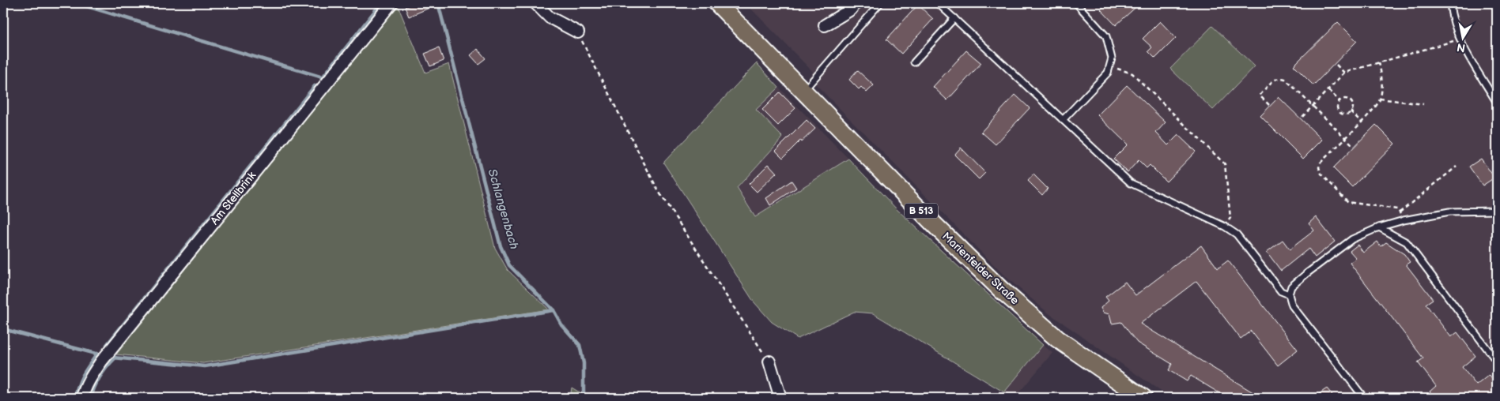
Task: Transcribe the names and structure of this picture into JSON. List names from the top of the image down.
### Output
{
  "streets": {
    "main road": ["B 513", "Marienfelder Straße"],
    "street": ["Am Stellbrink"]
  },
  "water": ["Schlangenbach"],
  "north": "bottom"
}
